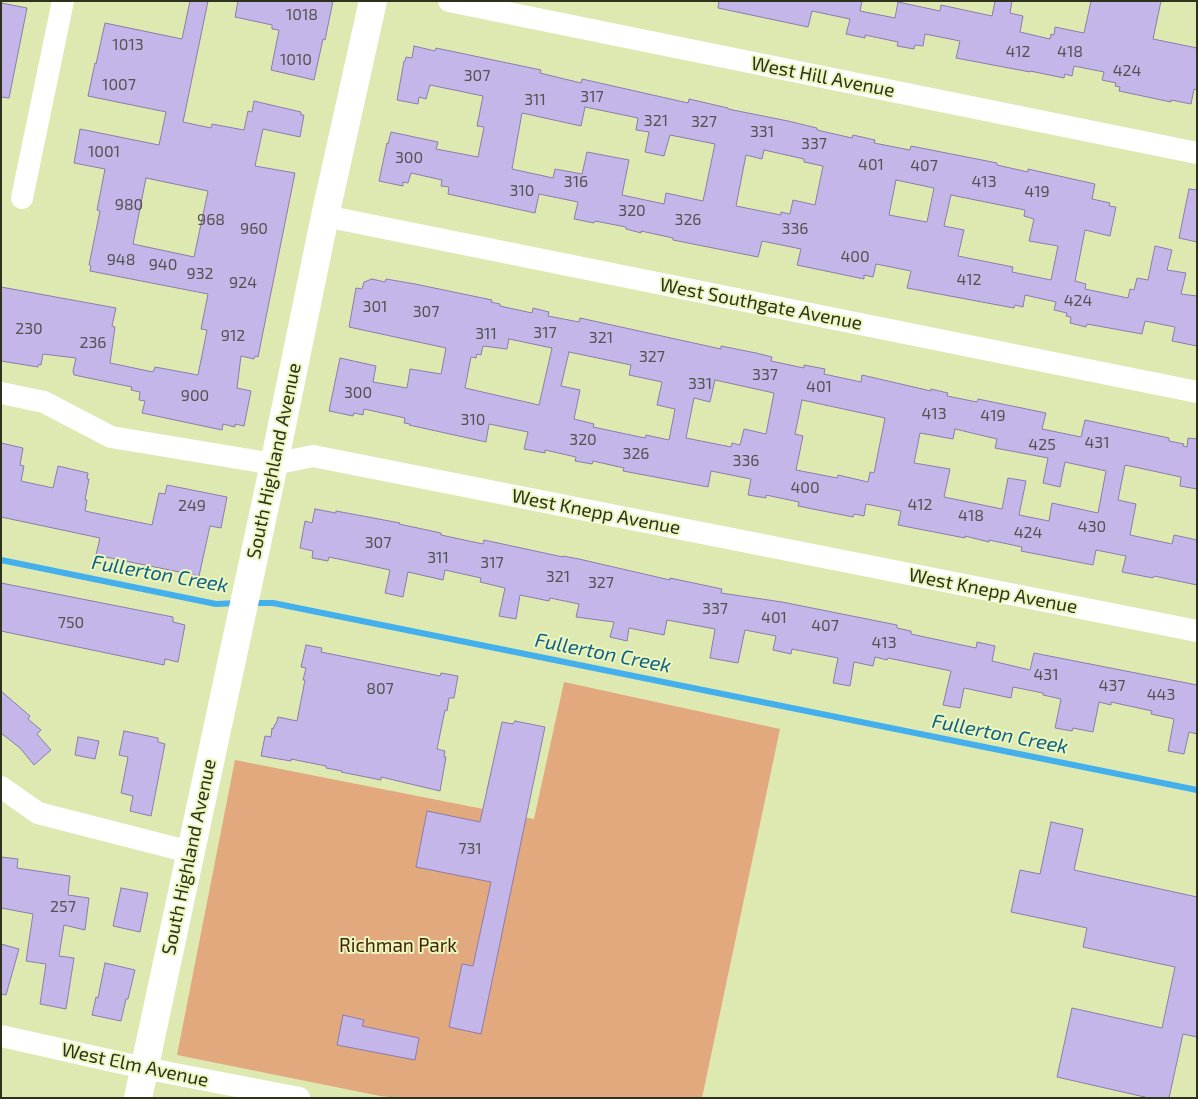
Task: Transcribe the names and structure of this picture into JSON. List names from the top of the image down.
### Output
{
  "streets": {
    "street": [
      "West Hill Avenue",
      "West Southgate Avenue",
      "South Highland Avenue",
      "West Knepp Avenue",
      "West Elm Avenue"
    ]
  },
  "crossings": [
    ["West Southgate Avenue", "South Highland Avenue"],
    ["South Highland Avenue", "West Knepp Avenue"],
    ["South Highland Avenue", "West Elm Avenue"]
  ],
  "water": ["Fullerton Creek"],
  "parks": ["Richman Park"],
  "house_numbers": [
    "1018",
    "1013",
    "412",
    "418",
    "1010",
    "424",
    "307",
    "1007",
    "317",
    "311",
    "321",
    "327",
    "331",
    "337",
    "1001",
    "300",
    "401",
    "407",
    "316",
    "413",
    "310",
    "419",
    "980",
    "320",
    "968",
    "326",
    "960",
    "336",
    "400",
    "948",
    "940",
    "932",
    "412",
    "924",
    "424",
    "301",
    "307",
    "230",
    "317",
    "311",
    "912",
    "321",
    "236",
    "327",
    "337",
    "331",
    "401",
    "300",
    "900",
    "413",
    "419",
    "310",
    "320",
    "431",
    "425",
    "326",
    "336",
    "400",
    "412",
    "249",
    "418",
    "430",
    "424",
    "307",
    "311",
    "317",
    "321",
    "327",
    "337",
    "401",
    "750",
    "407",
    "413",
    "431",
    "437",
    "807",
    "443",
    "731",
    "257"
  ]
}
